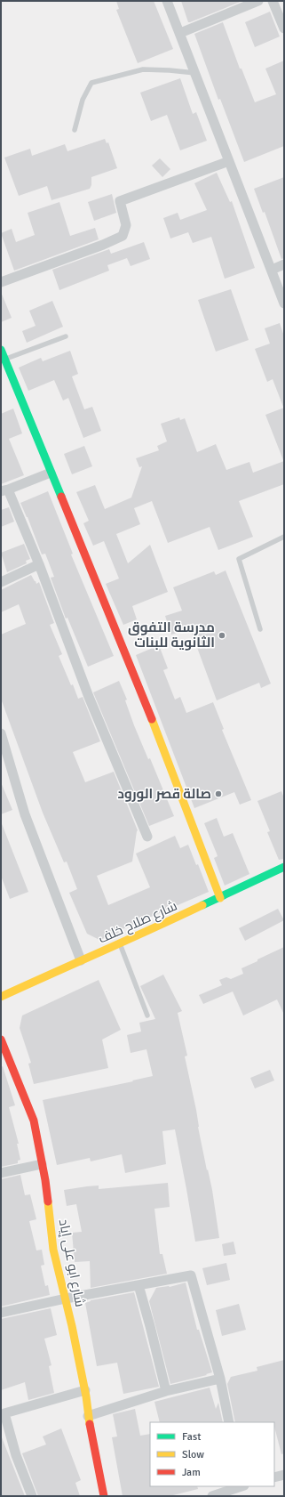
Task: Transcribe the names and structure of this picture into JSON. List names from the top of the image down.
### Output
{
  "streets": {
    "street": ["شارع صلاح خلف", "شارع ابو على إياد"]
  },
  "places": ["مدرسة التفوق الثانوية للبنات", "صالة قصر الورود"],
  "legend": ["Fast", "Slow", "Jam"]
}
